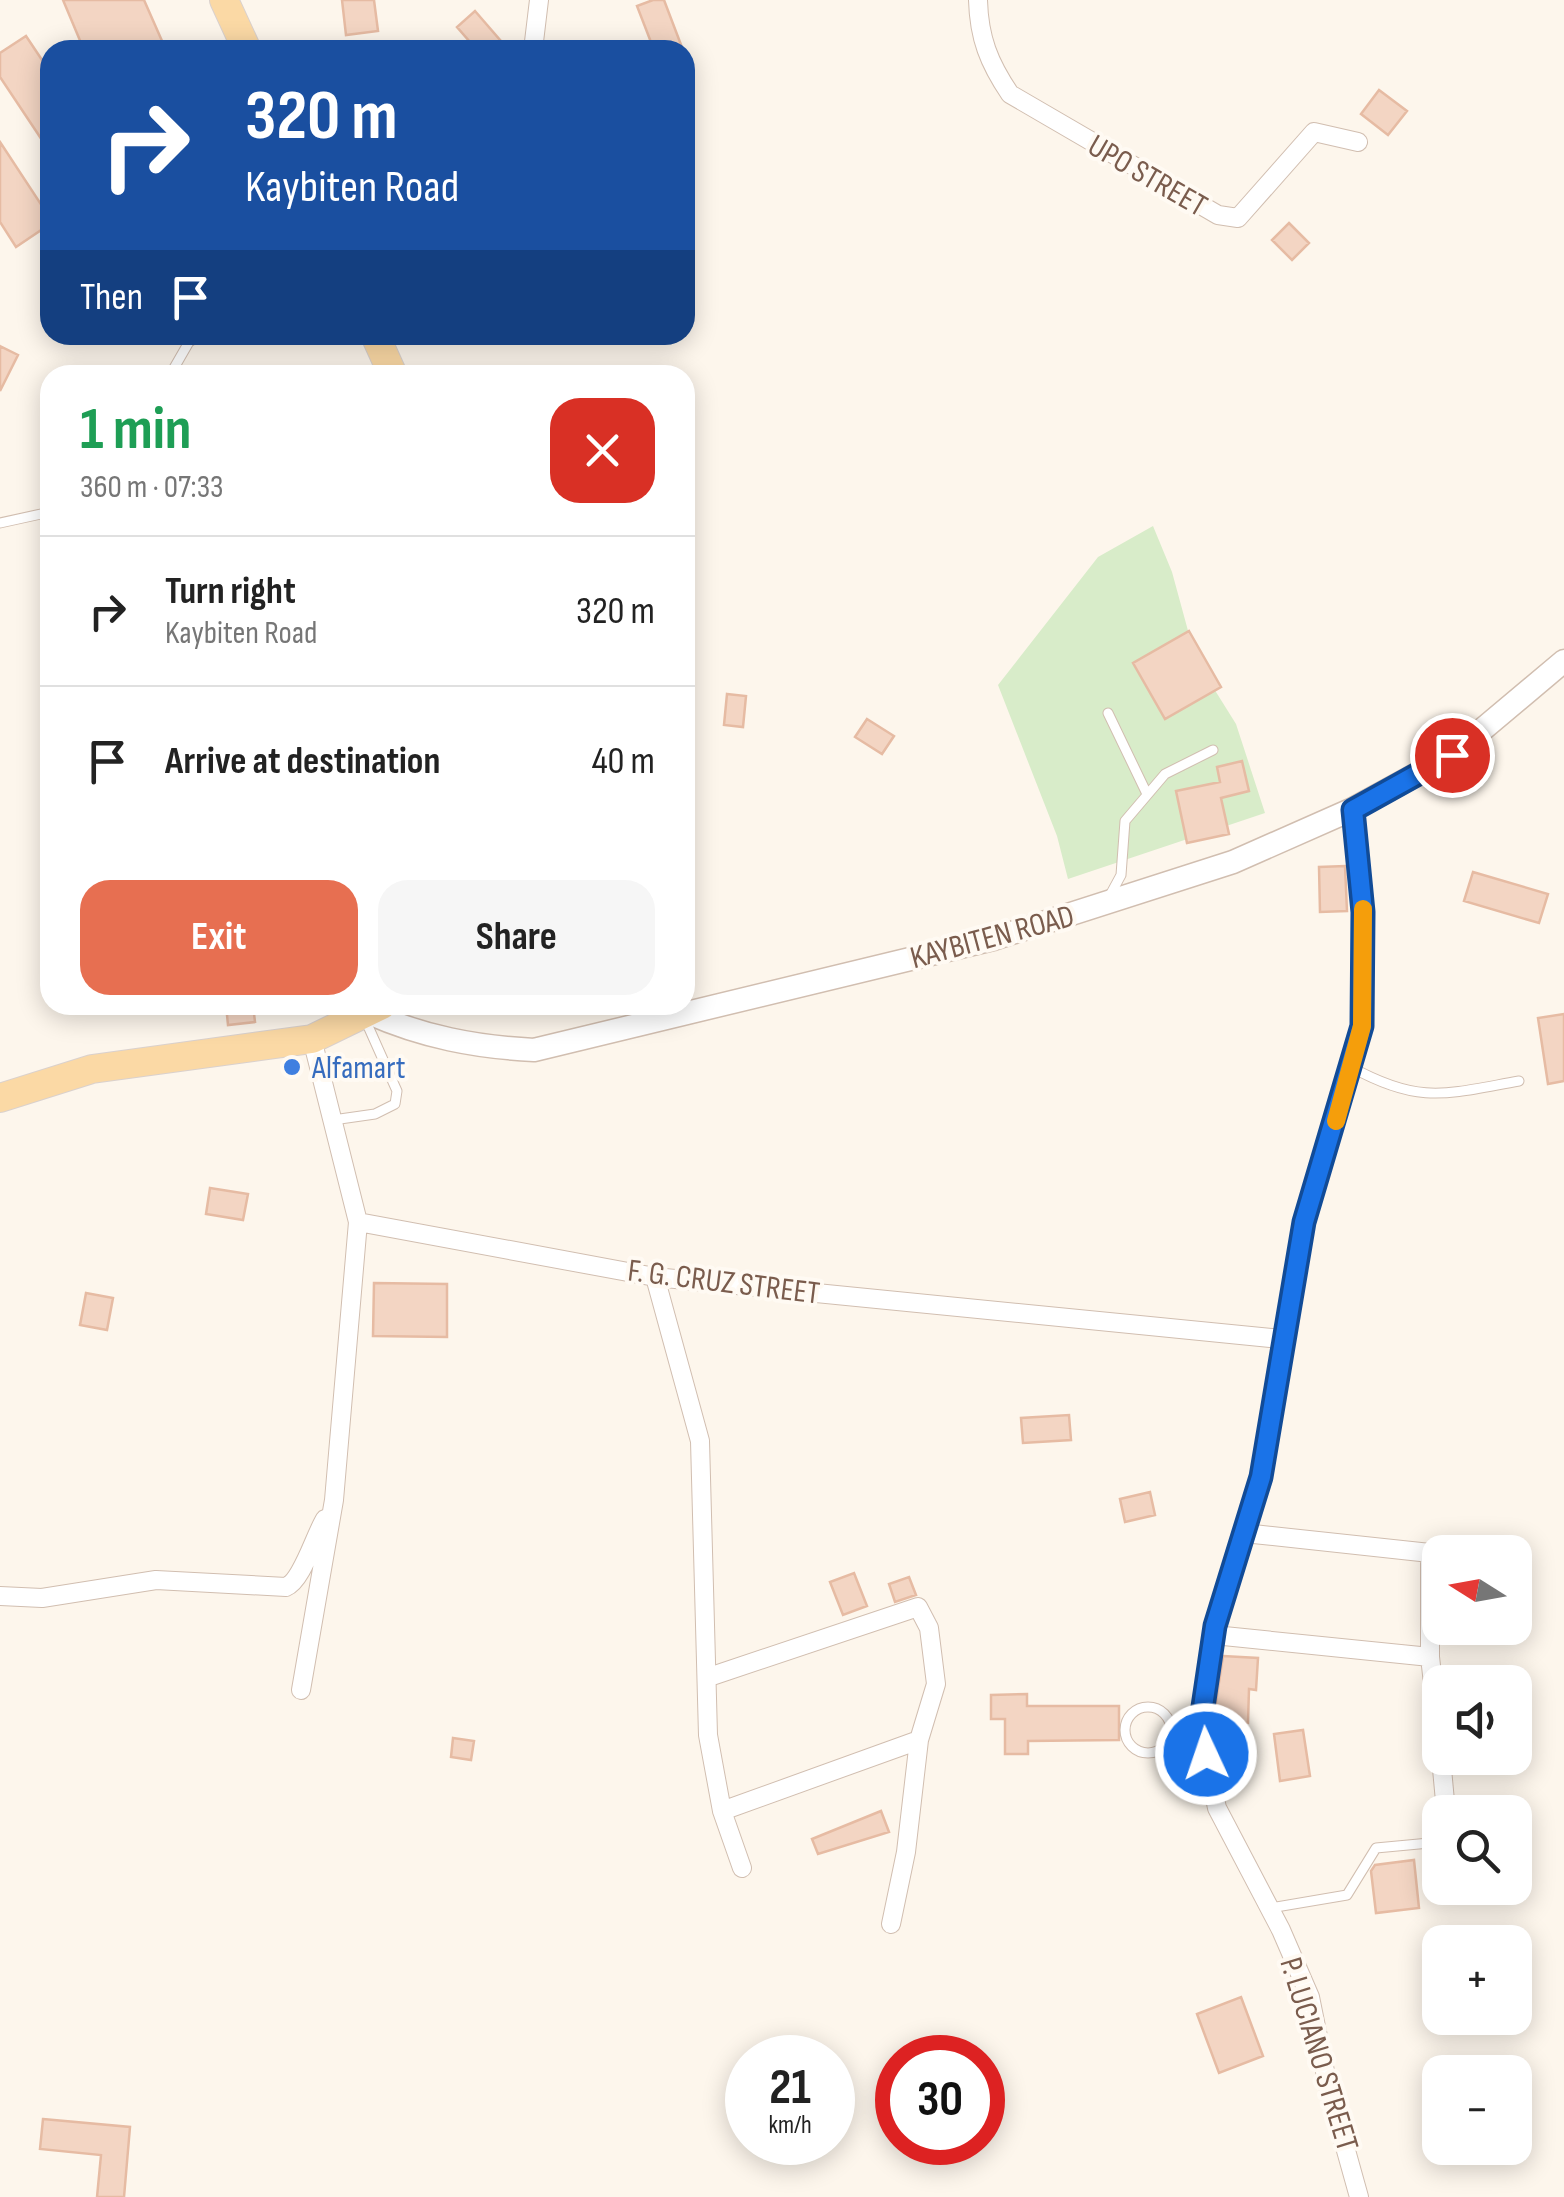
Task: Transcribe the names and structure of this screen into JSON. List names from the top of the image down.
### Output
{
  "streets": {
    "street": [
      "UPO STREET",
      "KAYBITEN ROAD",
      "F. G. CRUZ STREET",
      "P. LUCIANO STREET"
    ]
  },
  "crossings": [
    ["KAYBITEN ROAD", "P. LUCIANO STREET"],
    ["F. G. CRUZ STREET", "P. LUCIANO STREET"]
  ],
  "places": ["Alfamart"],
  "north": "left",
  "page": {
    "turn": ["320 m", "Kaybiten Road"],
    "then": "Then",
    "heading": ["1 min", "360 m · 07:33"],
    "list": [
      {
        "name": "Turn right",
        "note": "Kaybiten Road",
        "value": "320 m"
      },
      {
        "name": "Arrive at destination",
        "value": "40 m"
      }
    ],
    "buttons": ["Exit", "Share"],
    "map_buttons": ["+", "−"],
    "speed": "21 km/h",
    "limit": "30"
  }
}
